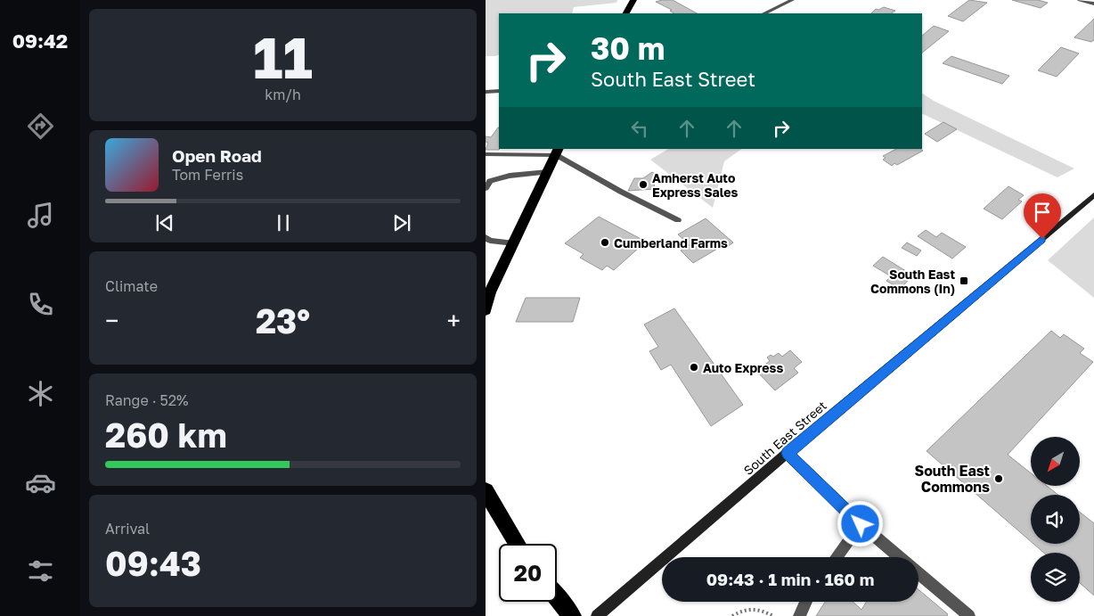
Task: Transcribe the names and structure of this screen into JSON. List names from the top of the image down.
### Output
{
  "streets": {
    "main road": ["South East Street"]
  },
  "places": {
    "other": [
      "Amherst Auto Express Sales",
      "Cumberland Farms",
      "Auto Express",
      "South East Commons"
    ],
    "transit": ["South East Commons (In)"]
  },
  "north": "bottom left",
  "page": {
    "tabs": "09:42",
    "tile": [
      ["11", "km/h"],
      "Climate",
      ["Range · 52%", "260 km"],
      ["Arrival", "09:43"]
    ],
    "turn": ["30 m", "South East Street"],
    "song": ["Open Road", "Tom Ferris"],
    "heat": ["−", "23°", "+"],
    "limit": "20",
    "trip": "09:43 · 1 min · 160 m"
  }
}
